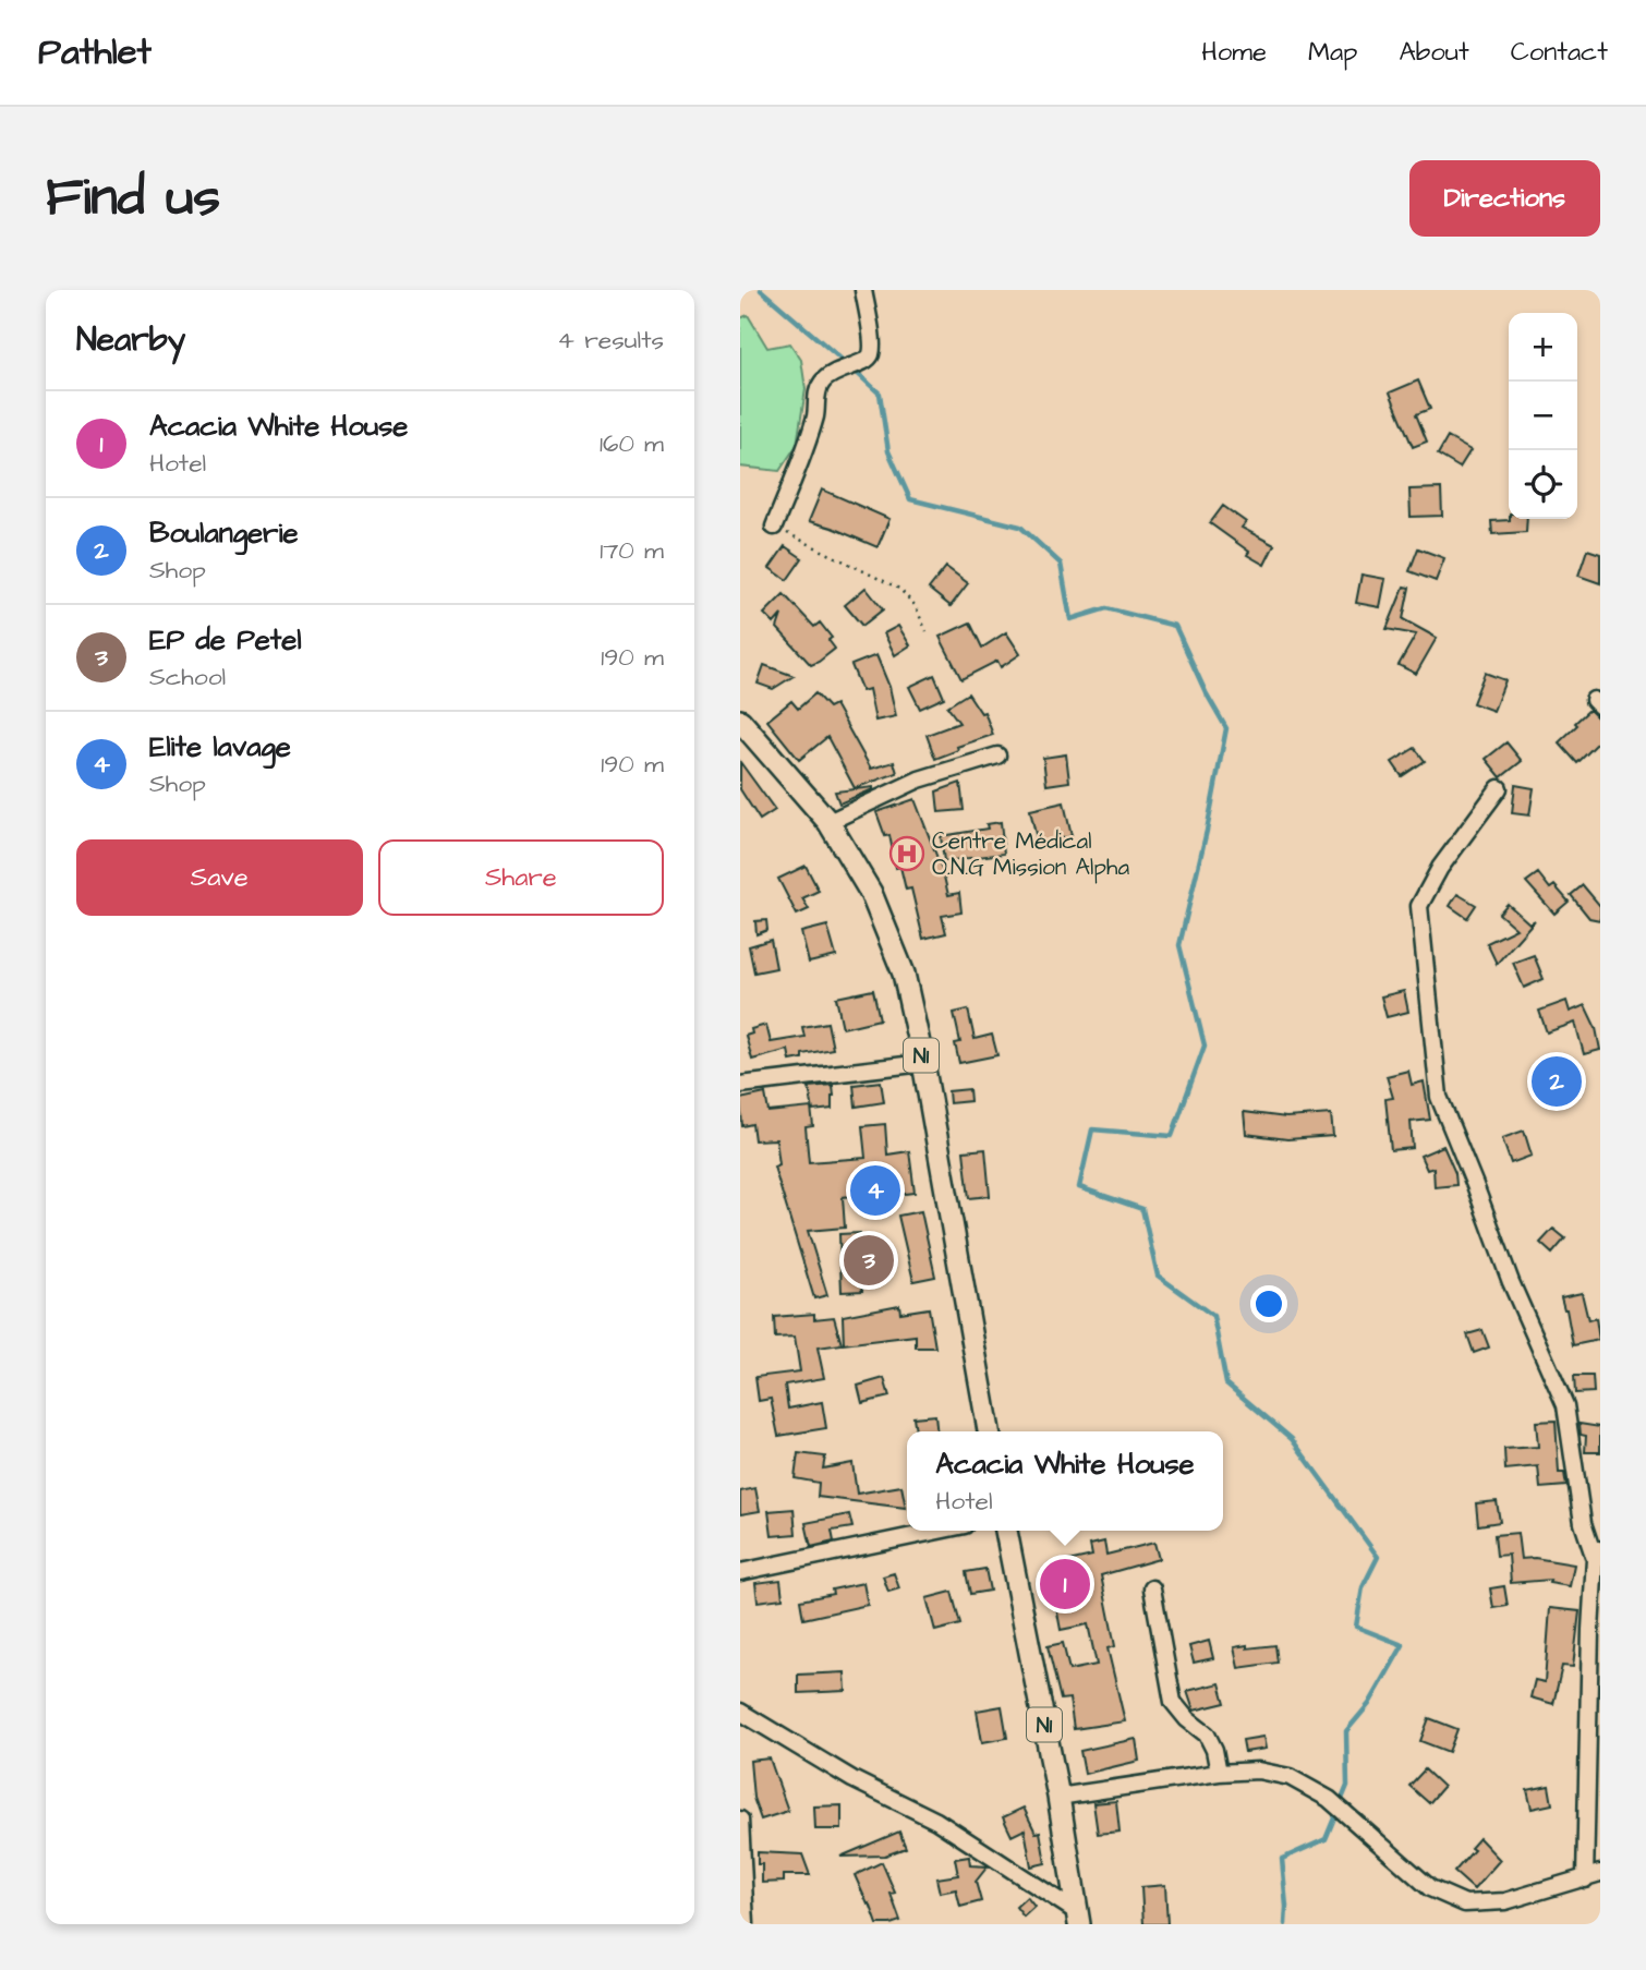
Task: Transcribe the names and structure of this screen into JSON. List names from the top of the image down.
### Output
{
  "streets": {
    "highway": ["N1"]
  },
  "places": {
    "hospital": ["Centre Médical O.N.G Mission Alpha"]
  },
  "page": {
    "header": "Pathlet",
    "nav": [
      "Home",
      "Map",
      "About",
      "Contact"
    ],
    "buttons": [
      "Directions",
      ["Save", "Share"]
    ],
    "title": "Find us",
    "heading": ["Nearby", "4 results"],
    "map_buttons": ["+", "−"],
    "list": [
      {
        "mark": "1",
        "name": "Acacia White House",
        "note": "Hotel",
        "value": "160 m"
      },
      {
        "mark": "2",
        "name": "Boulangerie",
        "note": "Shop",
        "value": "170 m"
      },
      {
        "mark": "3",
        "name": "EP de Petel",
        "note": "School",
        "value": "190 m"
      },
      {
        "mark": "4",
        "name": "Elite lavage",
        "note": "Shop",
        "value": "190 m"
      }
    ],
    "pins": [
      "2",
      "4",
      "3",
      "1"
    ],
    "popup": ["Acacia White House", "Hotel"]
  }
}
